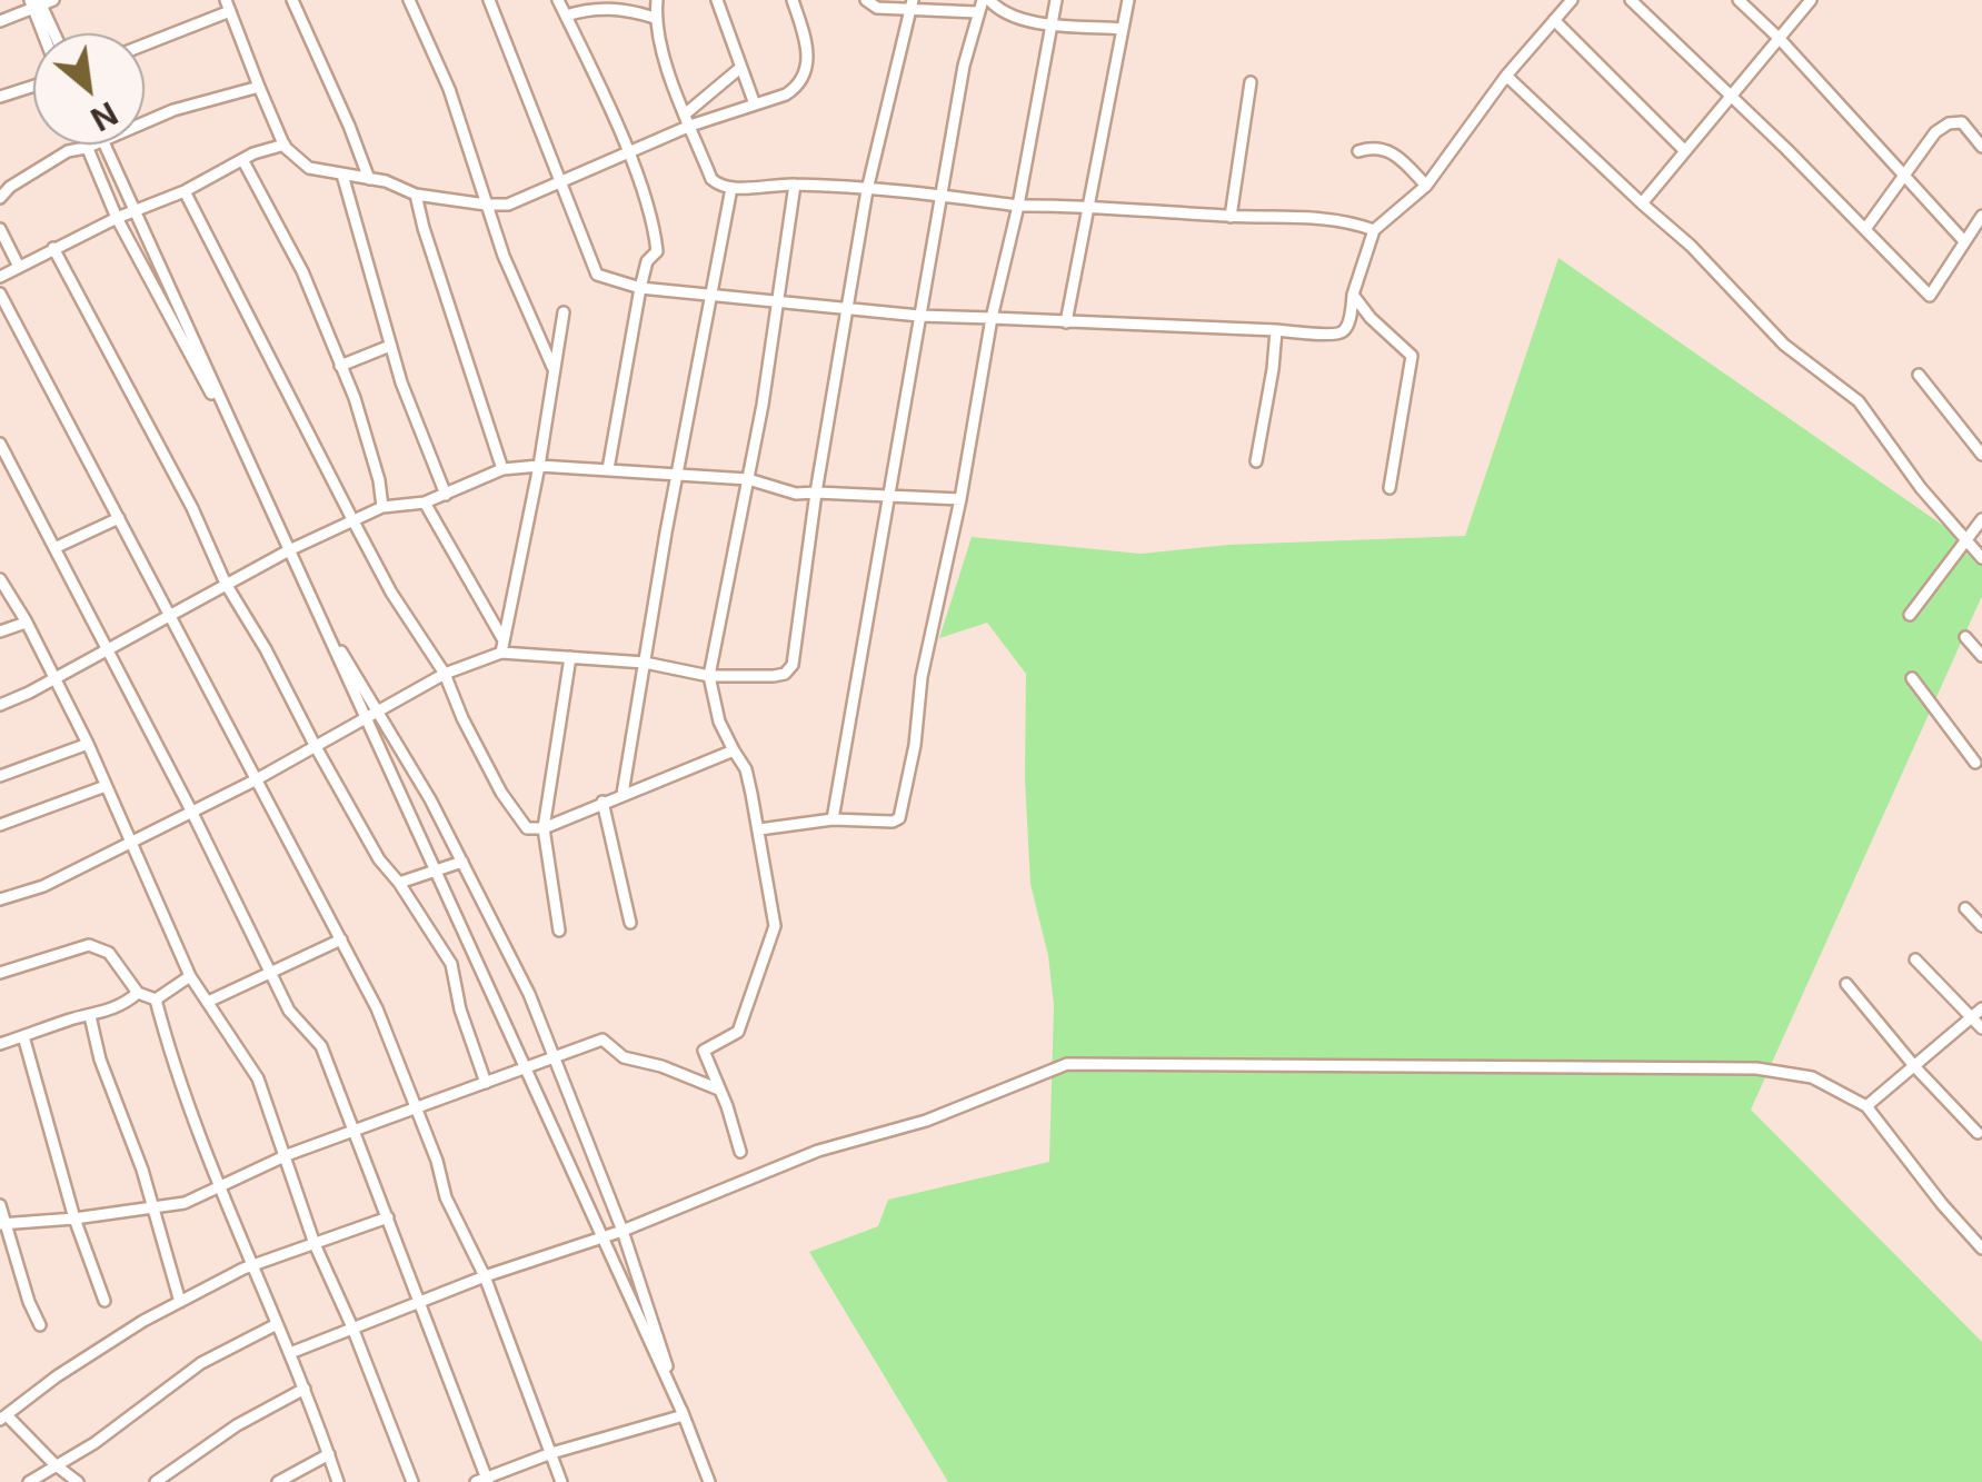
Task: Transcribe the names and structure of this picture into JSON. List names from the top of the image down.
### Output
{
  "north": "bottom right"
}
